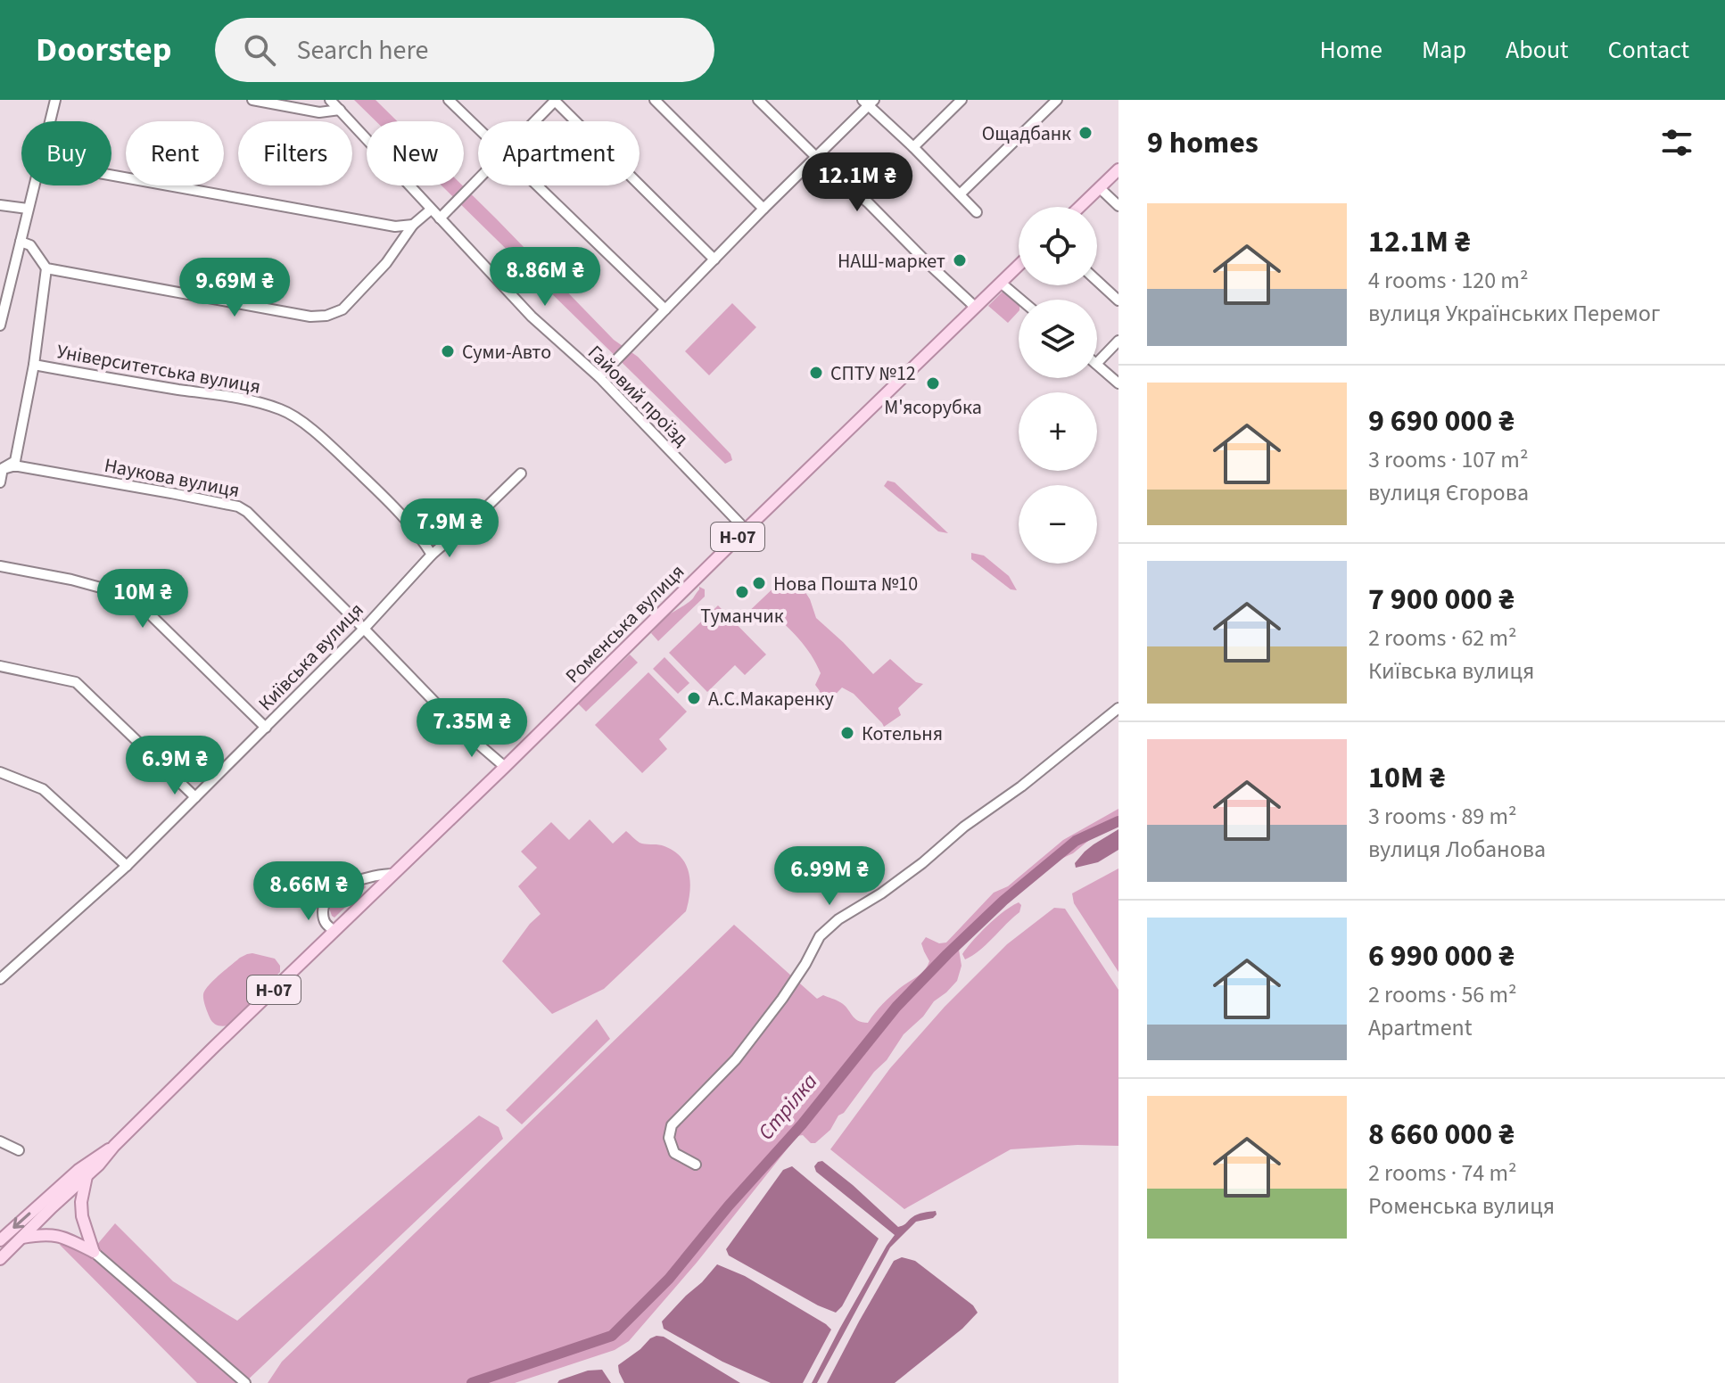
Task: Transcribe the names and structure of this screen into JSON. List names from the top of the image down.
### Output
{
  "streets": {
    "main road": ["Н-07", "Роменська вулиця"],
    "street": [
      "Університетська вулиця",
      "Гайовий проїзд",
      "Наукова вулиця",
      "Київська вулиця"
    ]
  },
  "crossings": [
    ["Університетська вулиця", "Київська вулиця"],
    ["Гайовий проїзд", "Роменська вулиця"],
    ["Наукова вулиця", "Роменська вулиця"],
    ["Наукова вулиця", "Київська вулиця"],
    ["Н-07", "Роменська вулиця"]
  ],
  "water": ["Стрілка"],
  "places": [
    "Ощадбанк",
    "НАШ-маркет",
    "Суми-Авто",
    "СПТУ №12",
    "М'ясорубка",
    "Нова Пошта №10",
    "Туманчик",
    "А.С.Макаренку",
    "Котельня"
  ],
  "page": {
    "header": "Doorstep",
    "search": "Search here",
    "nav": [
      "Home",
      "Map",
      "About",
      "Contact"
    ],
    "heading": "9 homes",
    "chip": [
      "Buy",
      "Rent",
      "Filters",
      "New",
      "Apartment"
    ],
    "price": [
      "12.1M ₴",
      "8.86M ₴",
      "9.69M ₴",
      "7.9M ₴",
      "10M ₴",
      "7.35M ₴",
      "6.9M ₴",
      "6.99M ₴",
      "8.66M ₴"
    ],
    "list": [
      {
        "name": "12.1M ₴",
        "note": "4 rooms · 120 m² · вулиця Українських Перемог"
      },
      {
        "name": "9 690 000 ₴",
        "note": "3 rooms · 107 m² · вулиця Єгорова"
      },
      {
        "name": "7 900 000 ₴",
        "note": "2 rooms · 62 m² · Київська вулиця"
      },
      {
        "name": "10M ₴",
        "note": "3 rooms · 89 m² · вулиця Лобанова"
      },
      {
        "name": "6 990 000 ₴",
        "note": "2 rooms · 56 m² · Apartment"
      },
      {
        "name": "8 660 000 ₴",
        "note": "2 rooms · 74 m² · Роменська вулиця"
      }
    ],
    "map_buttons": ["+", "−"]
  }
}
